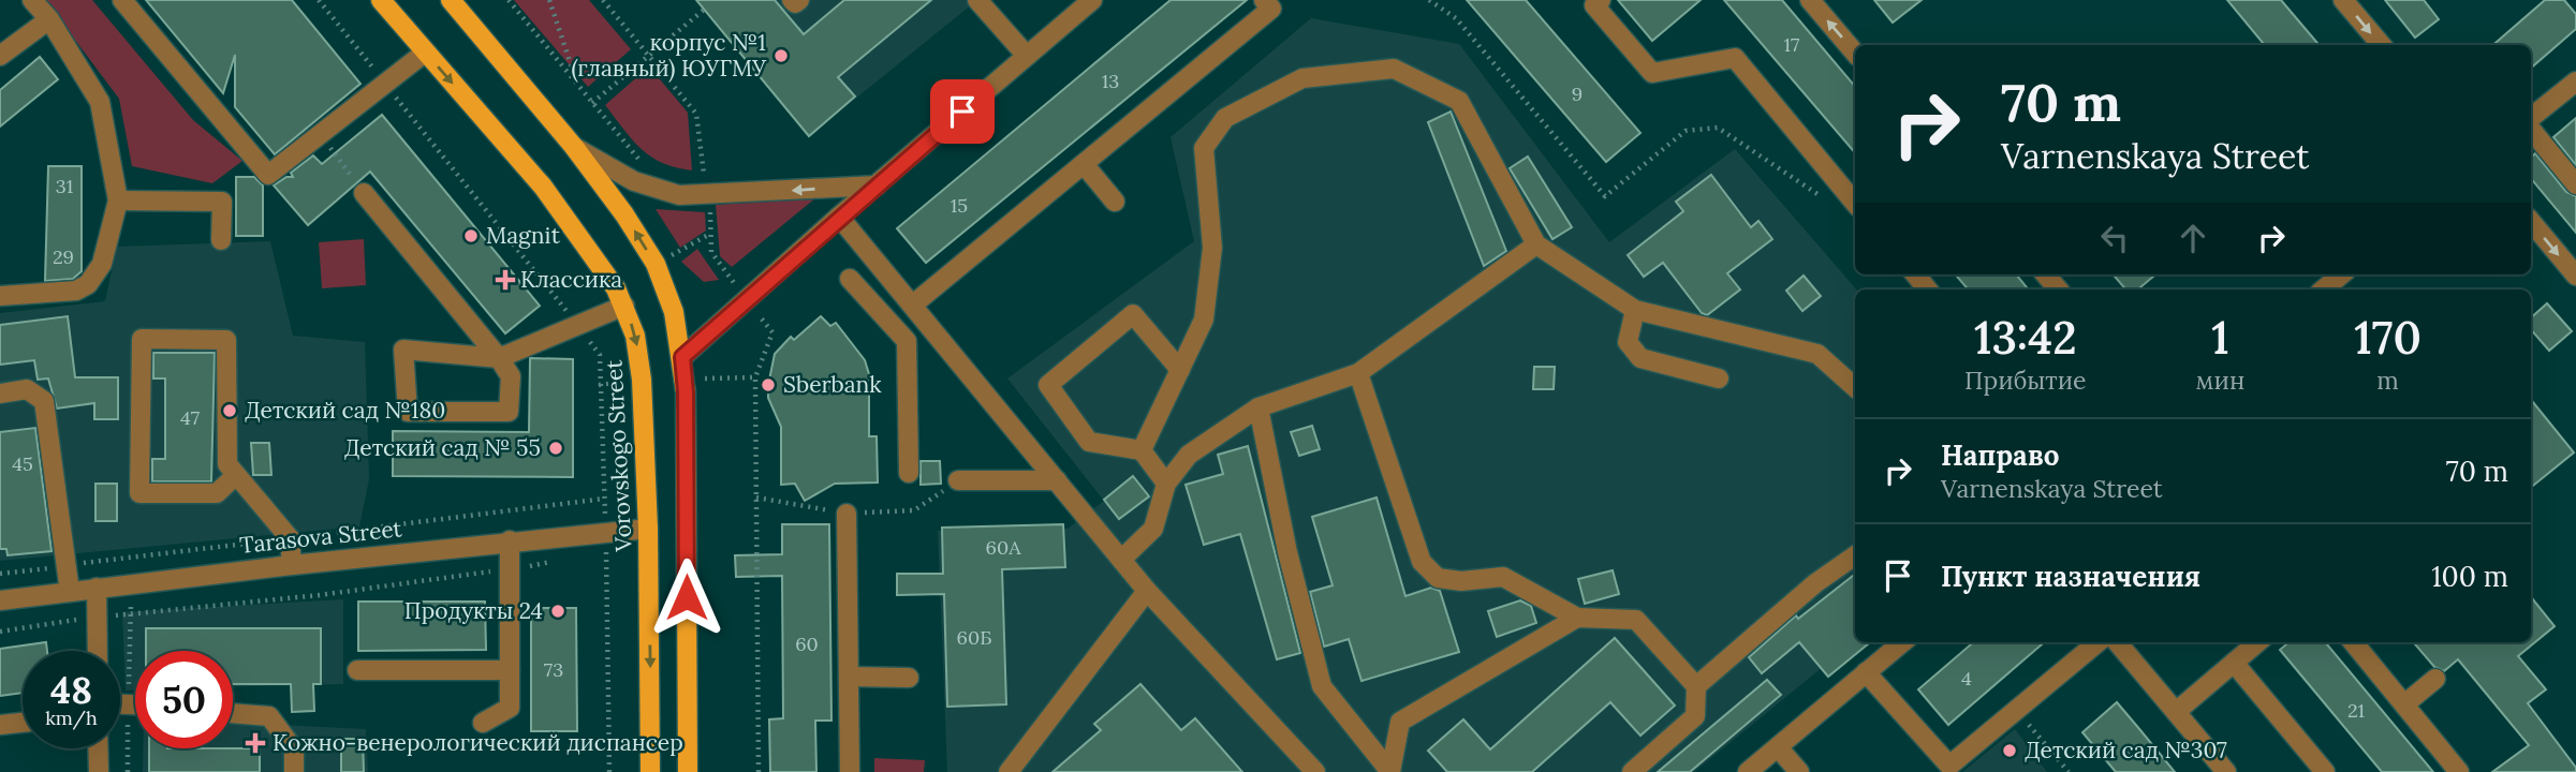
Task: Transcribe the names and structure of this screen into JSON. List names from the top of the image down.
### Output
{
  "streets": {
    "main road": ["Vorovskogo Street"],
    "street": ["Tarasova Street"]
  },
  "crossings": [
    ["Vorovskogo Street", "Tarasova Street"]
  ],
  "places": {
    "other": [
      "корпус №1 (главный) ЮУГМУ",
      "Magnit",
      "Sberbank",
      "Детский сад №180",
      "Детский сад № 55",
      "Продукты 24",
      "Детский сад №307"
    ],
    "health": ["Классика", "Кожно-венерологический диспансер"]
  },
  "house_numbers": [
    "17",
    "13",
    "9",
    "31",
    "15",
    "29",
    "47",
    "45",
    "60А",
    "60Б",
    "60",
    "73",
    "4",
    "21"
  ],
  "page": {
    "turn": ["70 m", "Varnenskaya Street"],
    "eta": [
      "13:42",
      "Прибытие",
      "1",
      "мин",
      "170",
      "m"
    ],
    "list": [
      {
        "name": "Направо",
        "note": "Varnenskaya Street",
        "value": "70 m"
      },
      {
        "name": "Пункт назначения",
        "value": "100 m"
      }
    ],
    "speed": "48 km/h",
    "limit": "50"
  }
}
